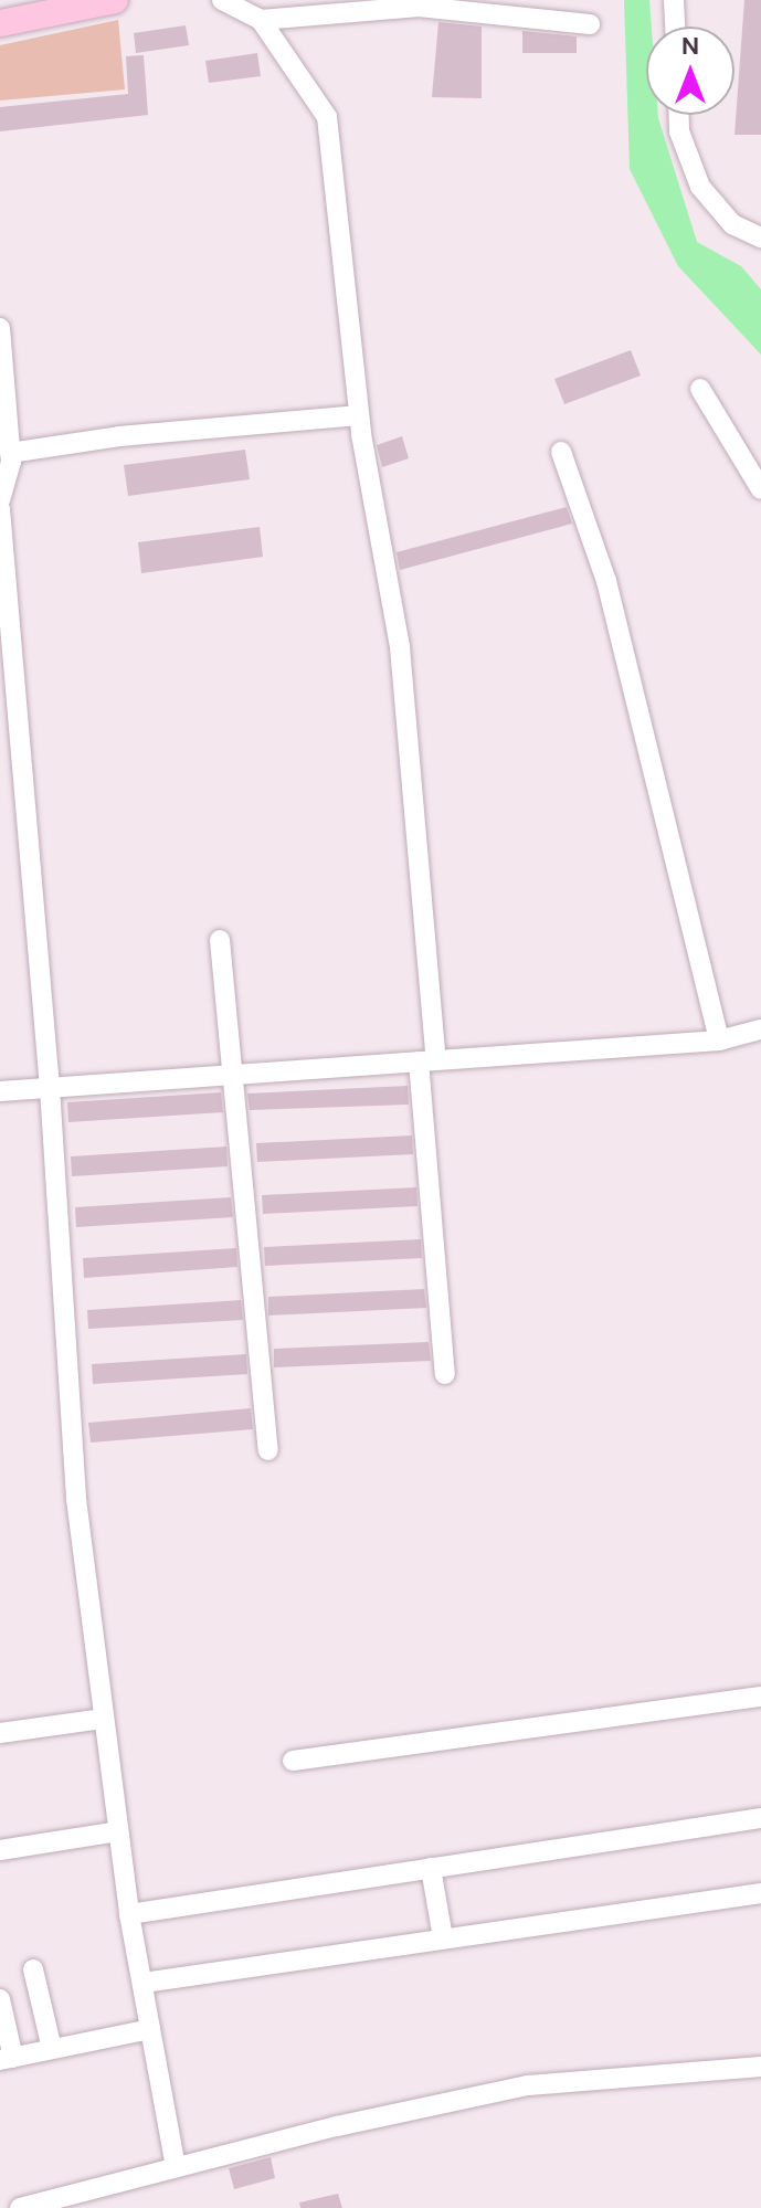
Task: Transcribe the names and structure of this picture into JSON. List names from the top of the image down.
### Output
{
  "north": "top"
}
